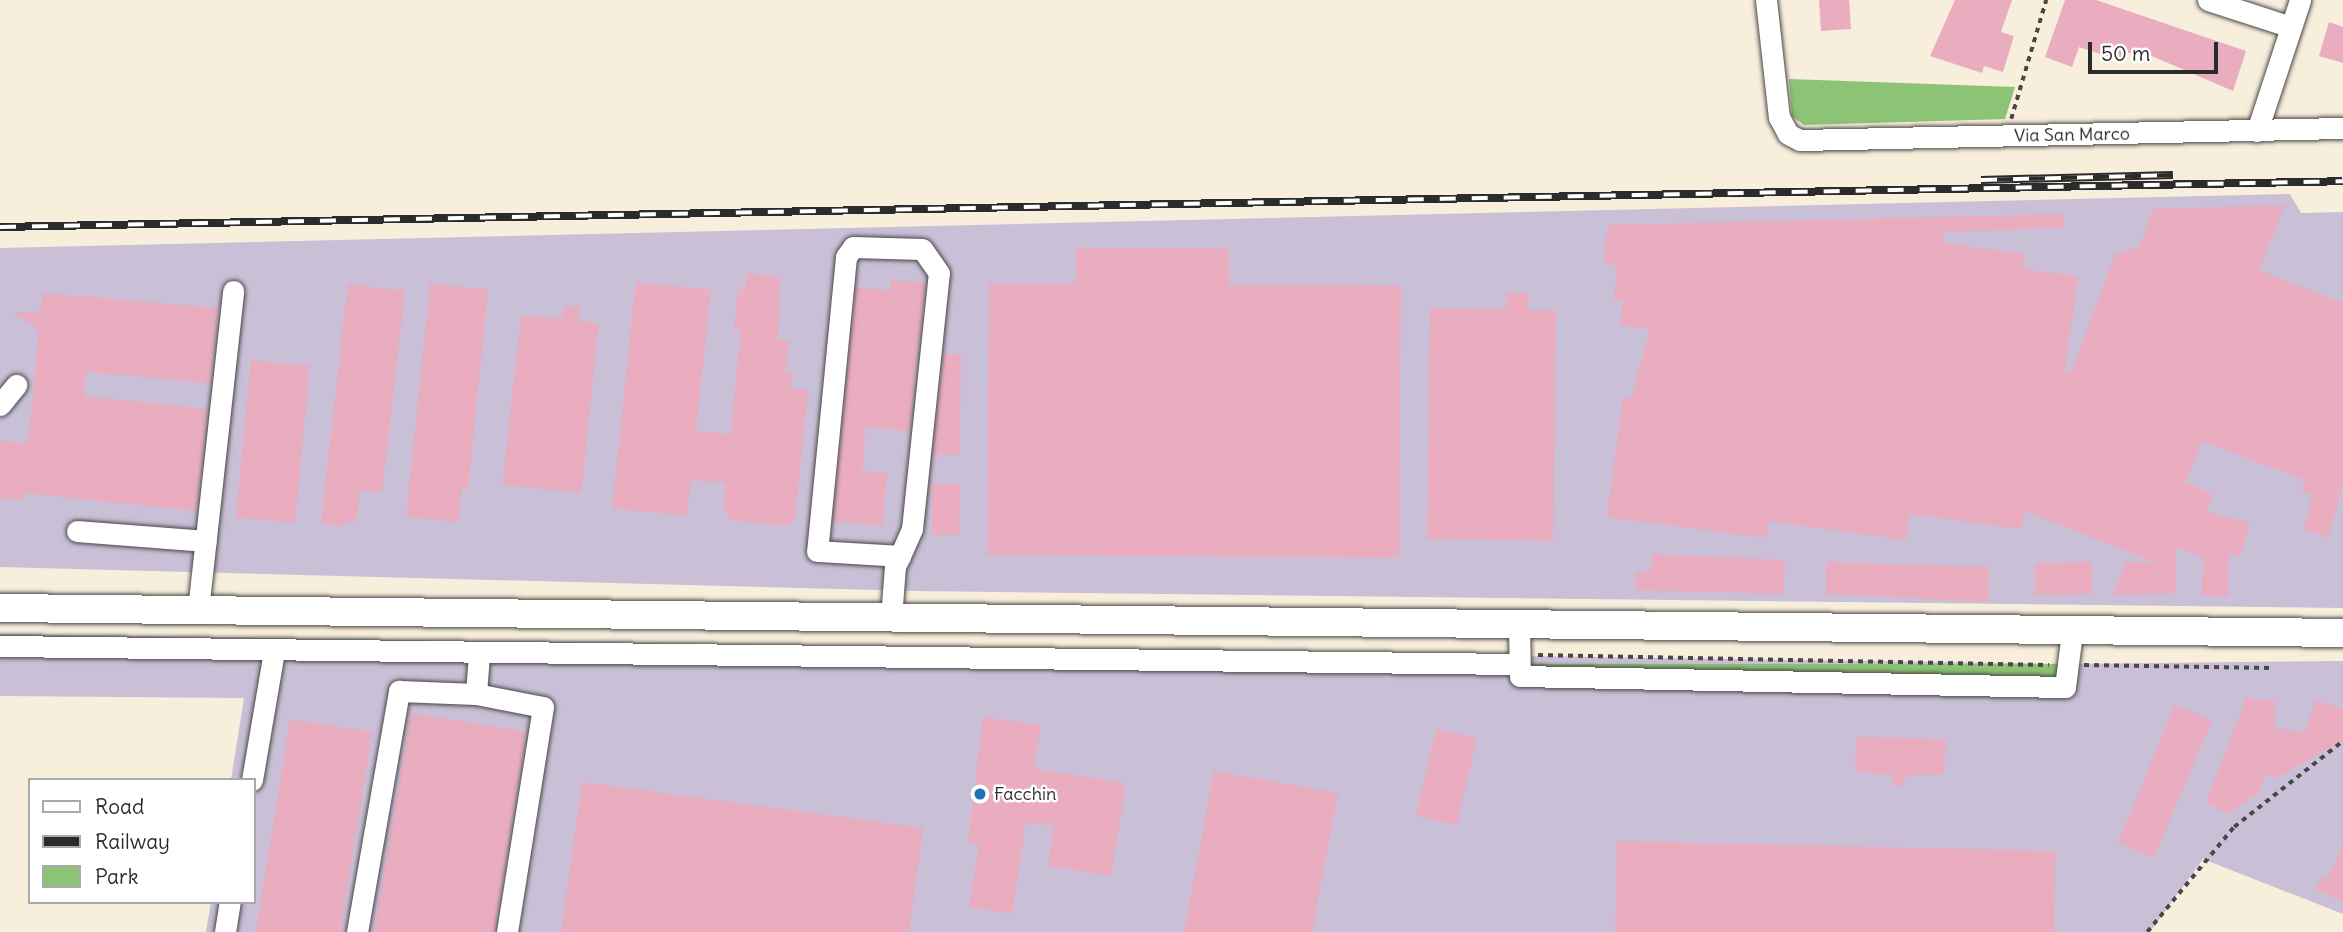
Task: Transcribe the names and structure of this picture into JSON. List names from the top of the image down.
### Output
{
  "streets": {
    "street": ["Via San Marco"]
  },
  "places": ["Facchin"],
  "legend": ["Road", "Railway", "Park"],
  "scale_bar": "50 m"
}
